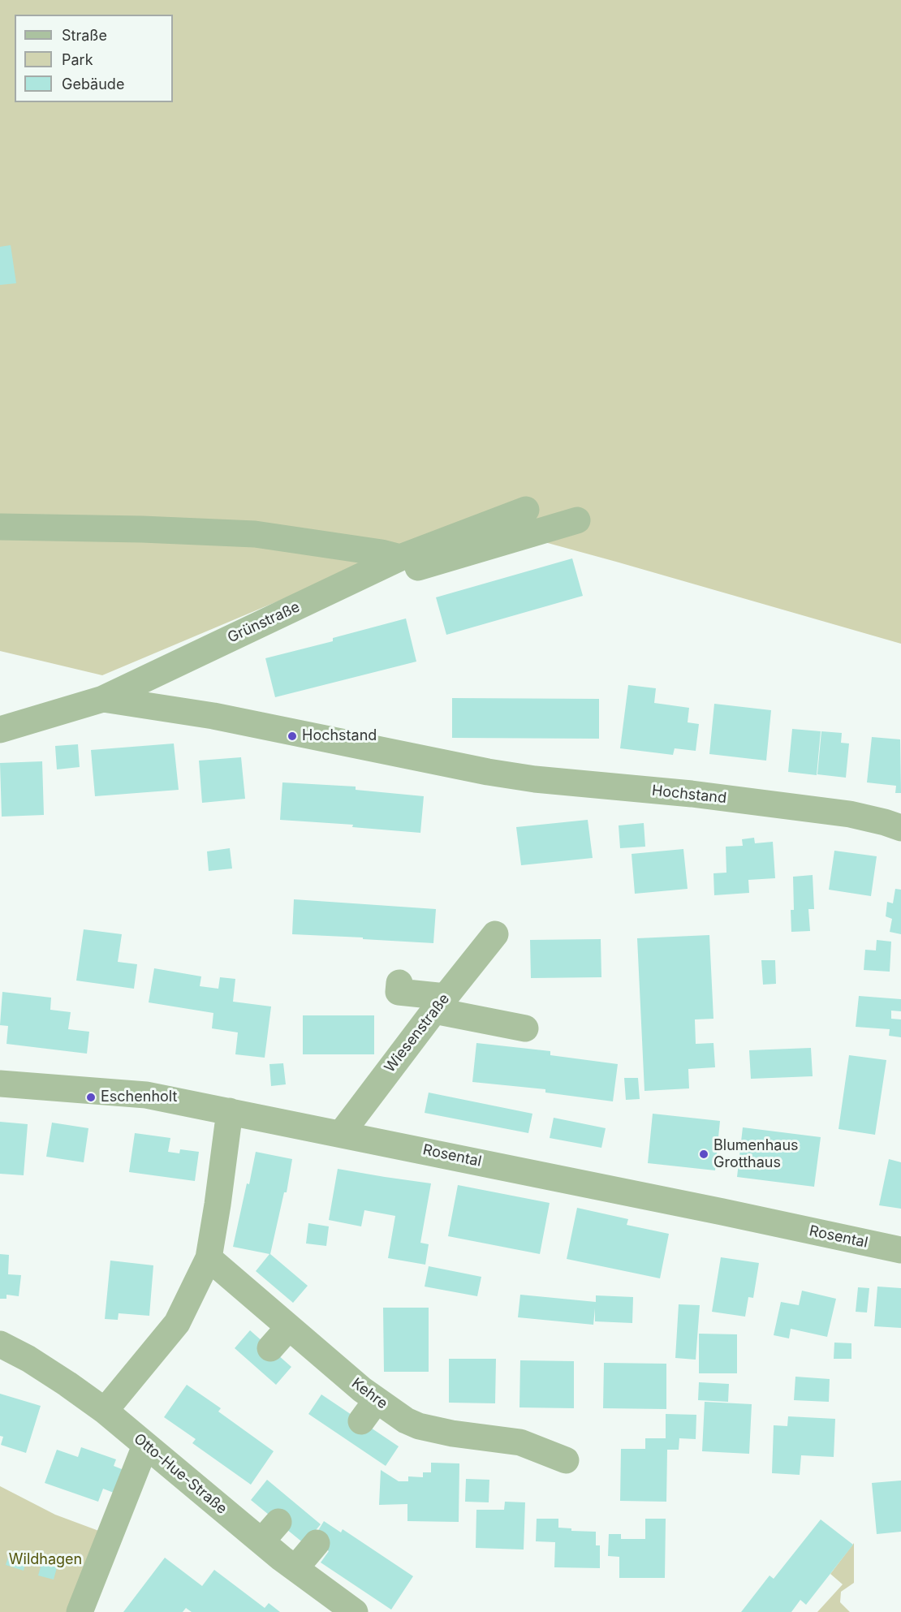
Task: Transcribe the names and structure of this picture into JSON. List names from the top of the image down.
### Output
{
  "streets": {
    "street": [
      "Grünstraße",
      "Hochstand",
      "Wiesenstraße",
      "Rosental",
      "Kehre",
      "Otto-Hue-Straße"
    ]
  },
  "crossings": [
    ["Grünstraße", "Hochstand"],
    ["Wiesenstraße", "Rosental"]
  ],
  "parks": ["Wildhagen"],
  "places": ["Hochstand", "Eschenholt", "Blumenhaus Grotthaus"],
  "legend": ["Straße", "Park", "Gebäude"]
}
